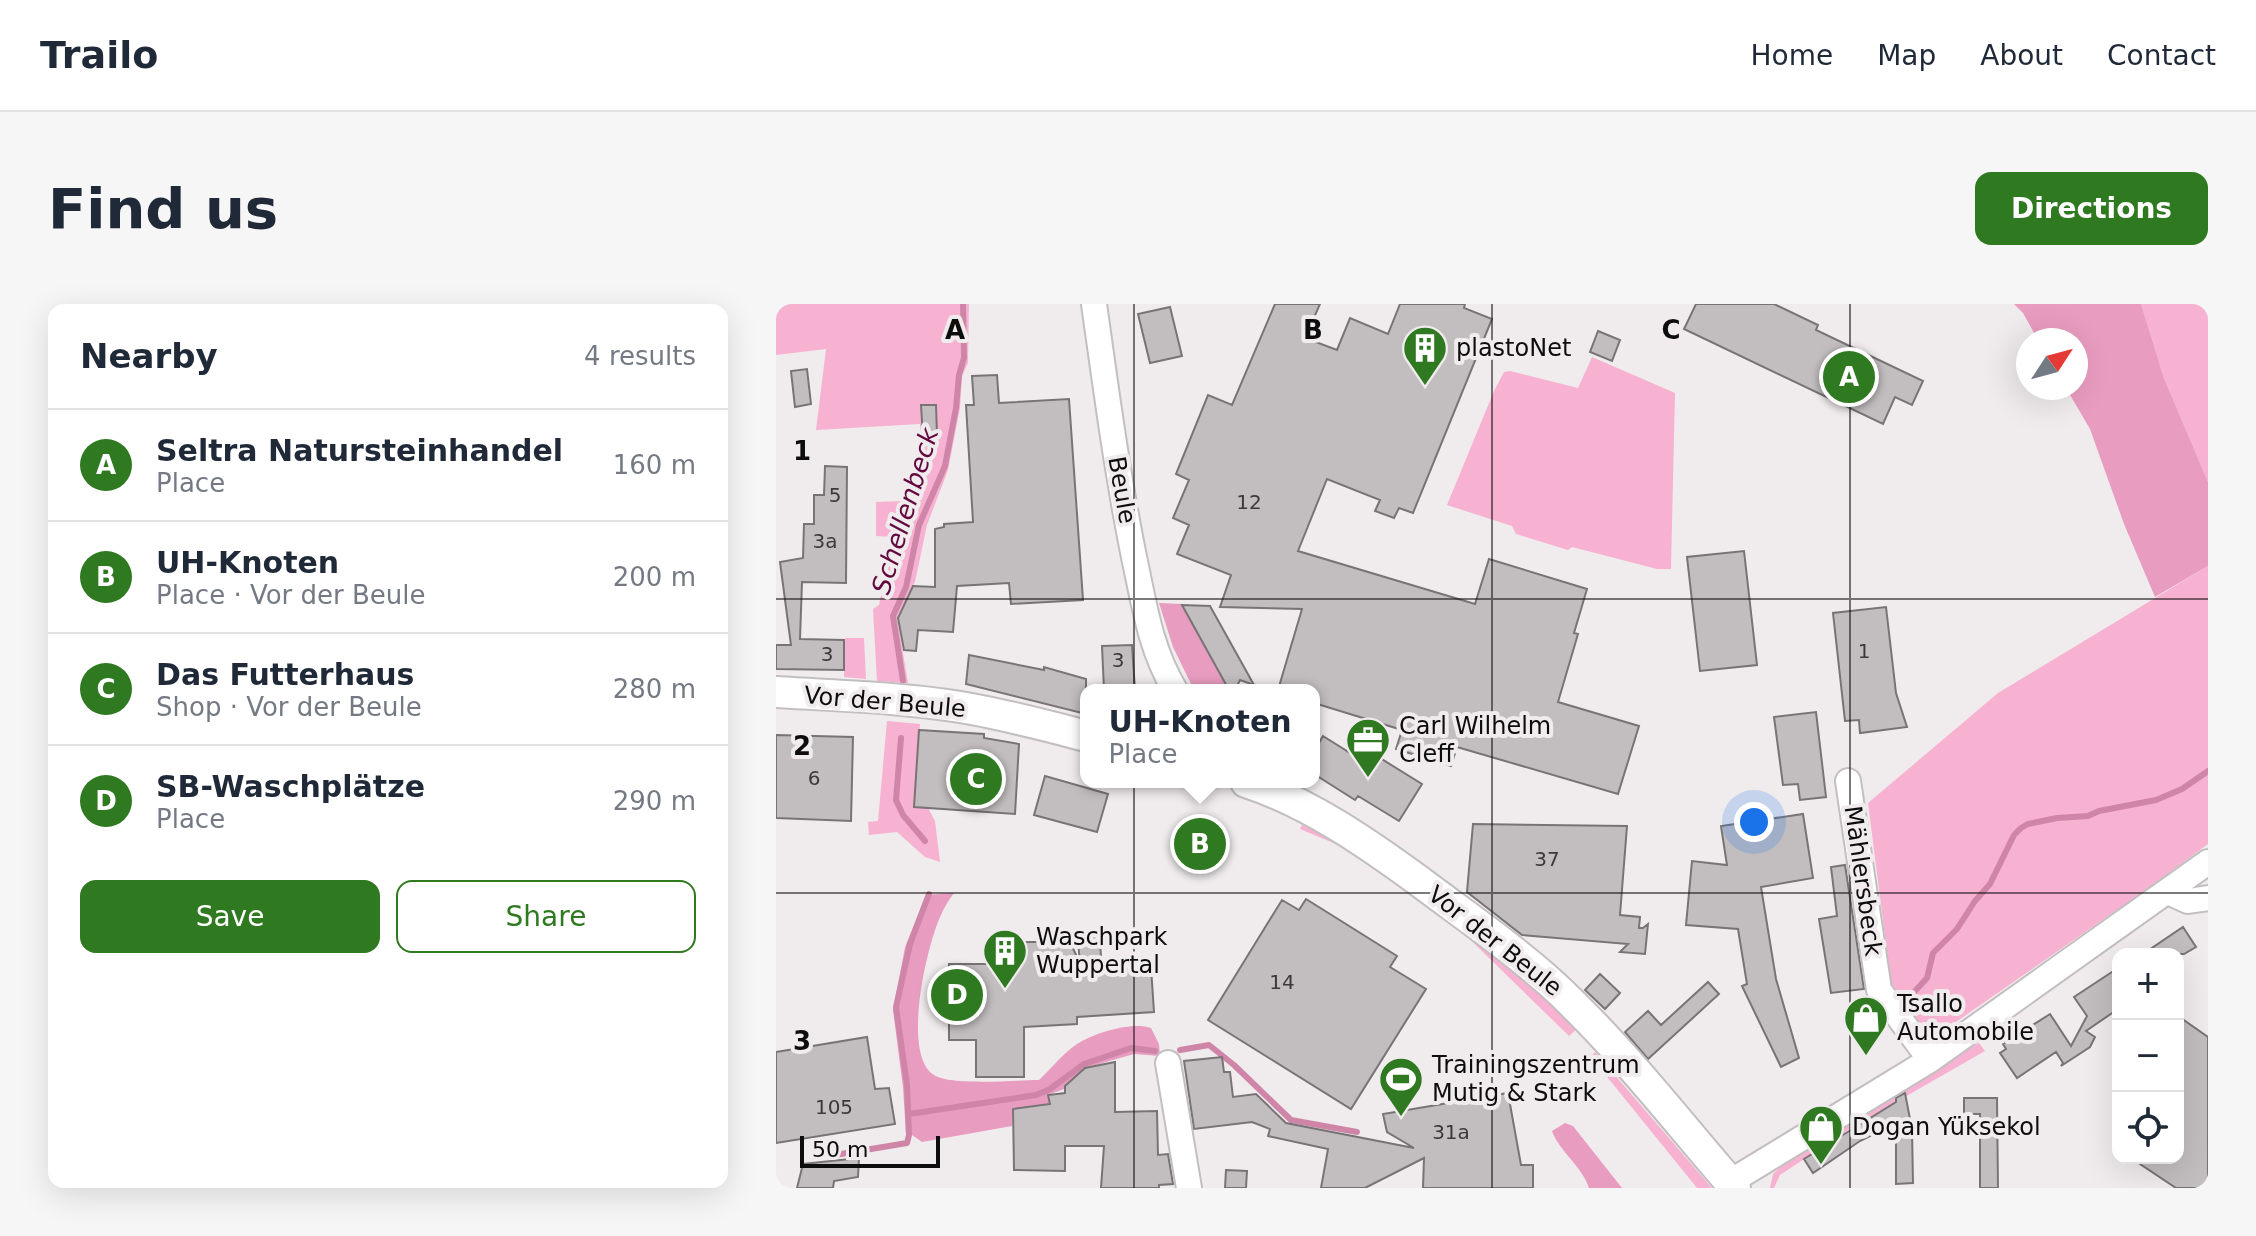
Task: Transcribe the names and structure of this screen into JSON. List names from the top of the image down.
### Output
{
  "streets": {
    "main road": ["Vor der Beule"],
    "street": ["Beule", "Mählersbeck"]
  },
  "water": ["Schellenbeck"],
  "places": {
    "building": ["plastoNet", "Waschpark Wuppertal"],
    "office": ["Carl Wilhelm Cleff"],
    "shop": ["Tsallo Automobile", "Dogan Yüksekol"],
    "sports": ["Trainingszentrum Mutig & Stark"]
  },
  "house_numbers": [
    "5",
    "12",
    "3a",
    "1",
    "3",
    "3",
    "6",
    "37",
    "14",
    "105",
    "31a"
  ],
  "scale_bar": "50 m",
  "north": "top right",
  "page": {
    "header": "Trailo",
    "nav": [
      "Home",
      "Map",
      "About",
      "Contact"
    ],
    "buttons": [
      "Directions",
      ["Save", "Share"]
    ],
    "title": "Find us",
    "heading": ["Nearby", "4 results"],
    "pins": [
      "A",
      "C",
      "B",
      "D"
    ],
    "list": [
      {
        "mark": "A",
        "name": "Seltra Natursteinhandel",
        "note": "Place",
        "value": "160 m"
      },
      {
        "mark": "B",
        "name": "UH-Knoten",
        "note": "Place · Vor der Beule",
        "value": "200 m"
      },
      {
        "mark": "C",
        "name": "Das Futterhaus",
        "note": "Shop · Vor der Beule",
        "value": "280 m"
      },
      {
        "mark": "D",
        "name": "SB-Waschplätze",
        "note": "Place",
        "value": "290 m"
      }
    ],
    "popup": ["UH-Knoten", "Place"],
    "map_buttons": ["+", "−"],
    "scale": "50 m"
  },
  "grid": {
    "columns": ["A", "B", "C"],
    "rows": ["1", "2", "3"]
  }
}
